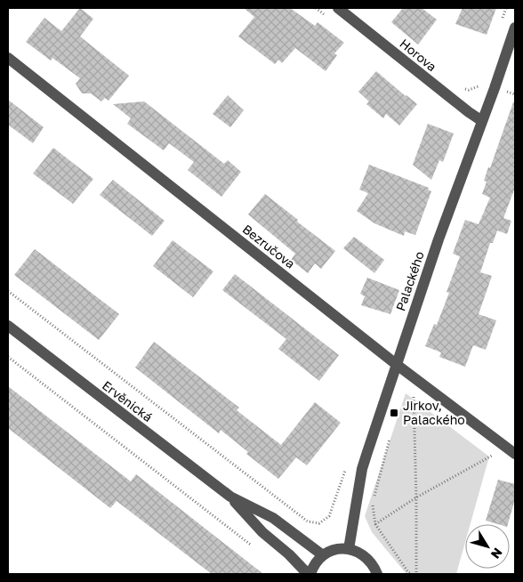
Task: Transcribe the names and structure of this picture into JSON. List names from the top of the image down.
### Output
{
  "streets": {
    "street": [
      "Horova",
      "Bezručova",
      "Palackého",
      "Ervěnická"
    ]
  },
  "crossings": [
    ["Horova", "Palackého"],
    ["Bezručova", "Palackého"]
  ],
  "places": {
    "transit": ["Jirkov, Palackého"]
  },
  "north": "bottom right"
}
